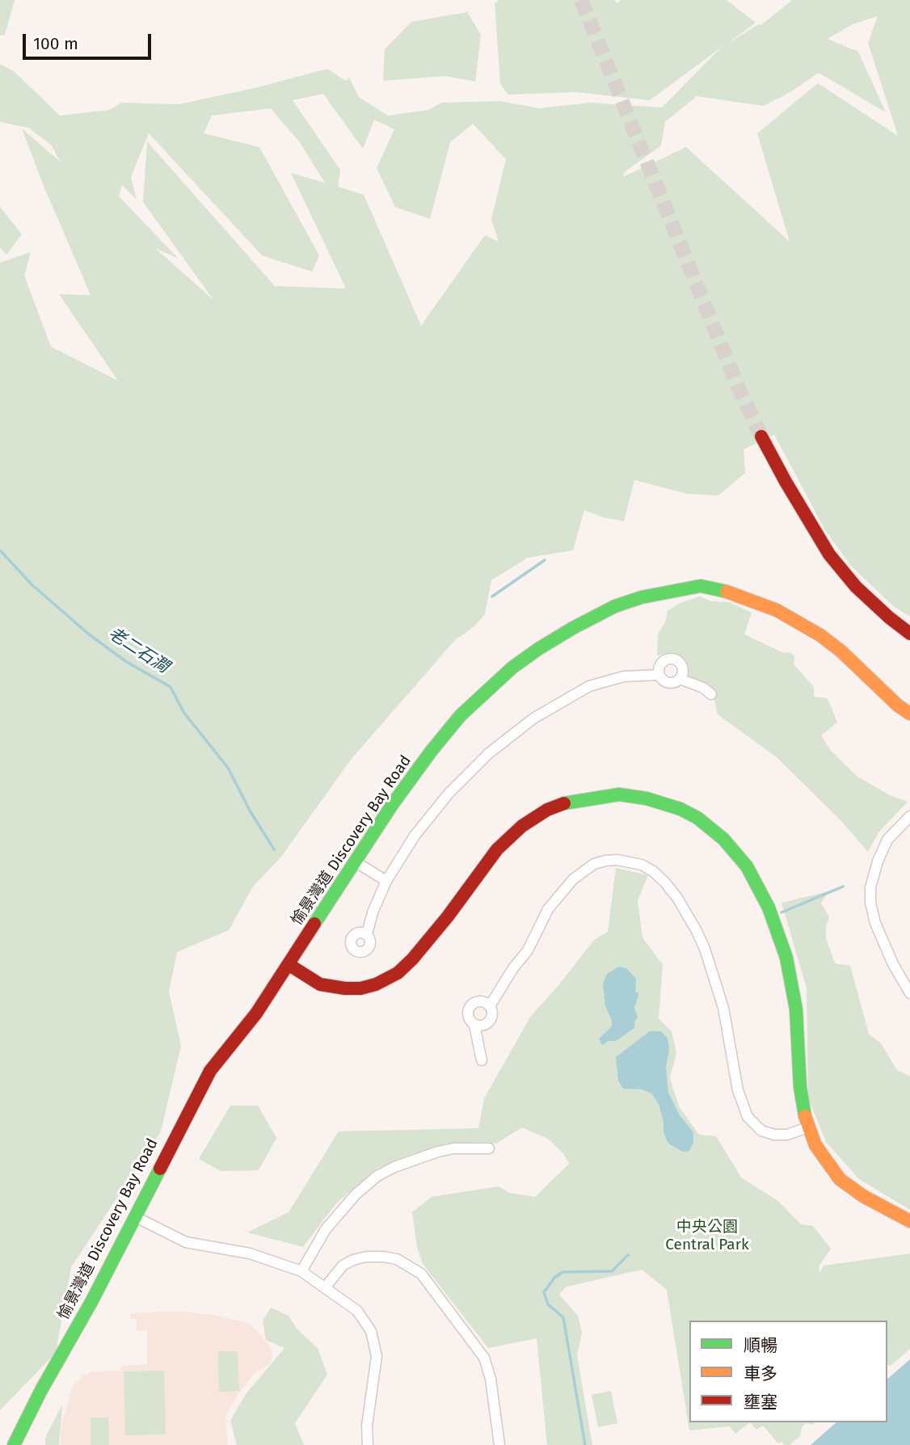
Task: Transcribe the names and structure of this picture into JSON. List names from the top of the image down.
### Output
{
  "streets": {
    "street": ["愉景灣道 Discovery Bay Road"]
  },
  "water": ["老二石澗"],
  "parks": ["中央公園 Central Park"],
  "legend": ["順暢", "車多", "壅塞"],
  "scale_bar": "100 m"
}
